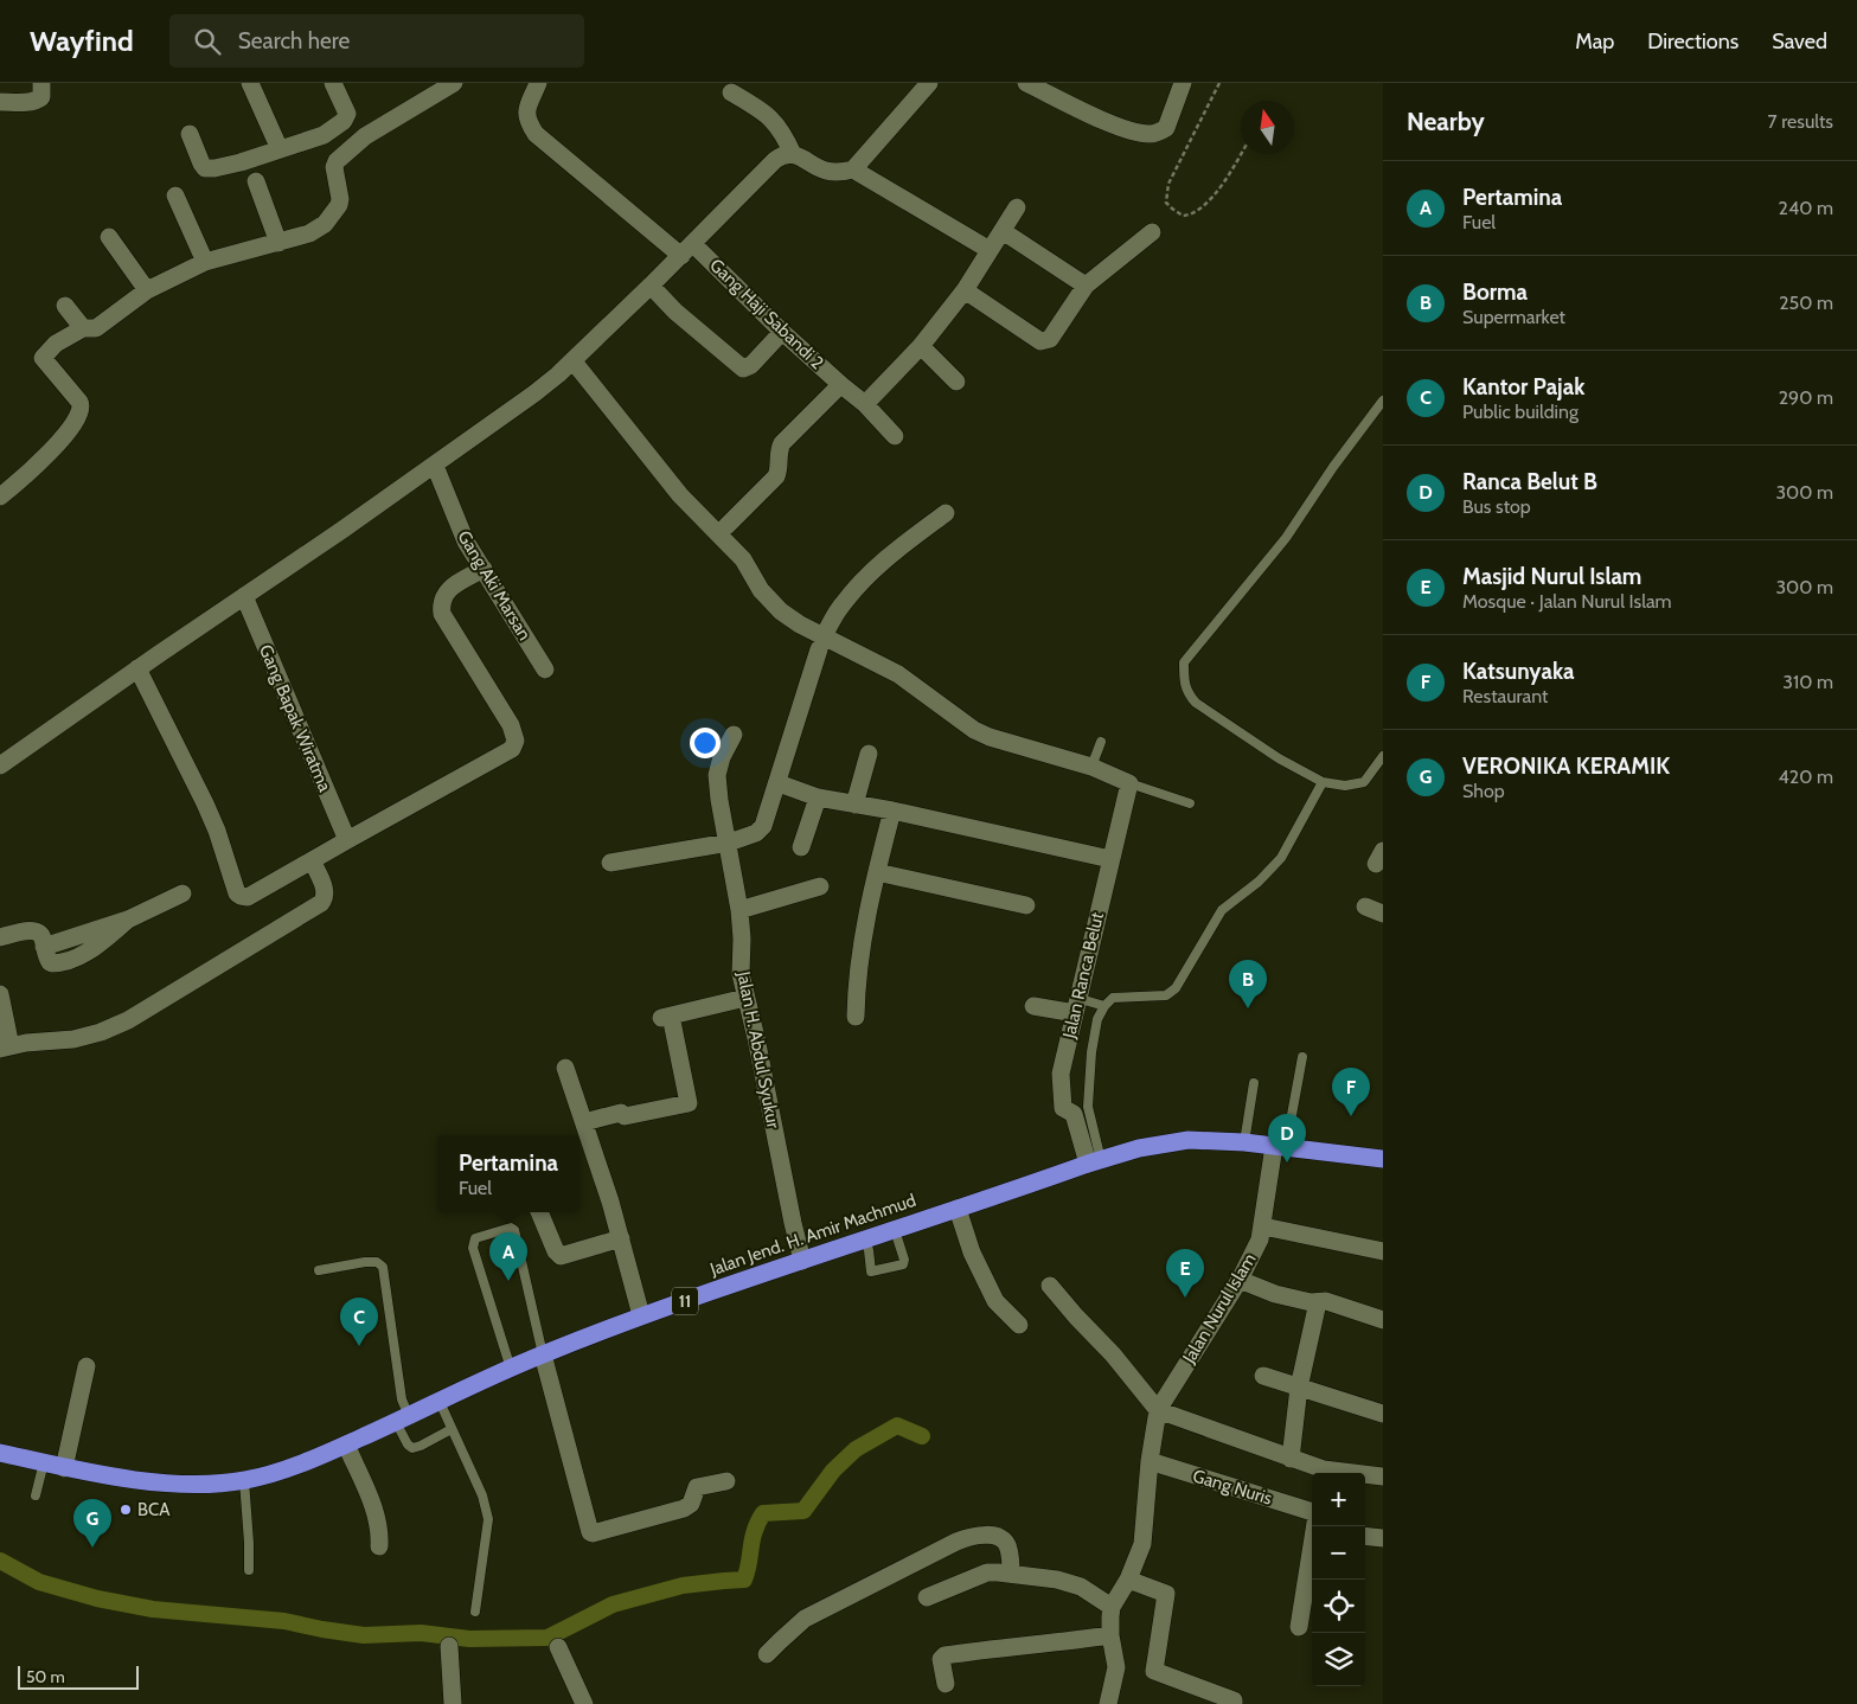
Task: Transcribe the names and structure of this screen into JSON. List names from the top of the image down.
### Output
{
  "streets": {
    "highway": ["Jalan Jend. H. Amir Machmud", "11"],
    "street": [
      "Gang Haji Sabandi 2",
      "Gang Aki Marsan",
      "Gang Bapak Wiratma",
      "Jalan Ranca Belut",
      "Jalan H. Abdul Syukur",
      "Jalan Nurul Islam",
      "Gang Nuris"
    ]
  },
  "crossings": [
    ["Jalan Ranca Belut", "Jalan Jend. H. Amir Machmud"],
    ["Jalan H. Abdul Syukur", "Jalan Jend. H. Amir Machmud"],
    ["Jalan Jend. H. Amir Machmud", "Jalan Nurul Islam"]
  ],
  "places": ["BCA"],
  "scale_bar": "50 m",
  "north": "top",
  "page": {
    "header": "Wayfind",
    "search": "Search here",
    "nav": ["Map", "Directions", "Saved"],
    "heading": ["Nearby", "7 results"],
    "list": [
      {
        "mark": "A",
        "name": "Pertamina",
        "note": "Fuel",
        "value": "240 m"
      },
      {
        "mark": "B",
        "name": "Borma",
        "note": "Supermarket",
        "value": "250 m"
      },
      {
        "mark": "C",
        "name": "Kantor Pajak",
        "note": "Public building",
        "value": "290 m"
      },
      {
        "mark": "D",
        "name": "Ranca Belut B",
        "note": "Bus stop",
        "value": "300 m"
      },
      {
        "mark": "E",
        "name": "Masjid Nurul Islam",
        "note": "Mosque · Jalan Nurul Islam",
        "value": "300 m"
      },
      {
        "mark": "F",
        "name": "Katsunyaka",
        "note": "Restaurant",
        "value": "310 m"
      },
      {
        "mark": "G",
        "name": "VERONIKA KERAMIK",
        "note": "Shop",
        "value": "420 m"
      }
    ],
    "pins": [
      "B",
      "F",
      "D",
      "A",
      "E",
      "C",
      "G"
    ],
    "popup": ["Pertamina", "Fuel"],
    "map_buttons": ["+", "−"],
    "scale": "50 m"
  }
}
